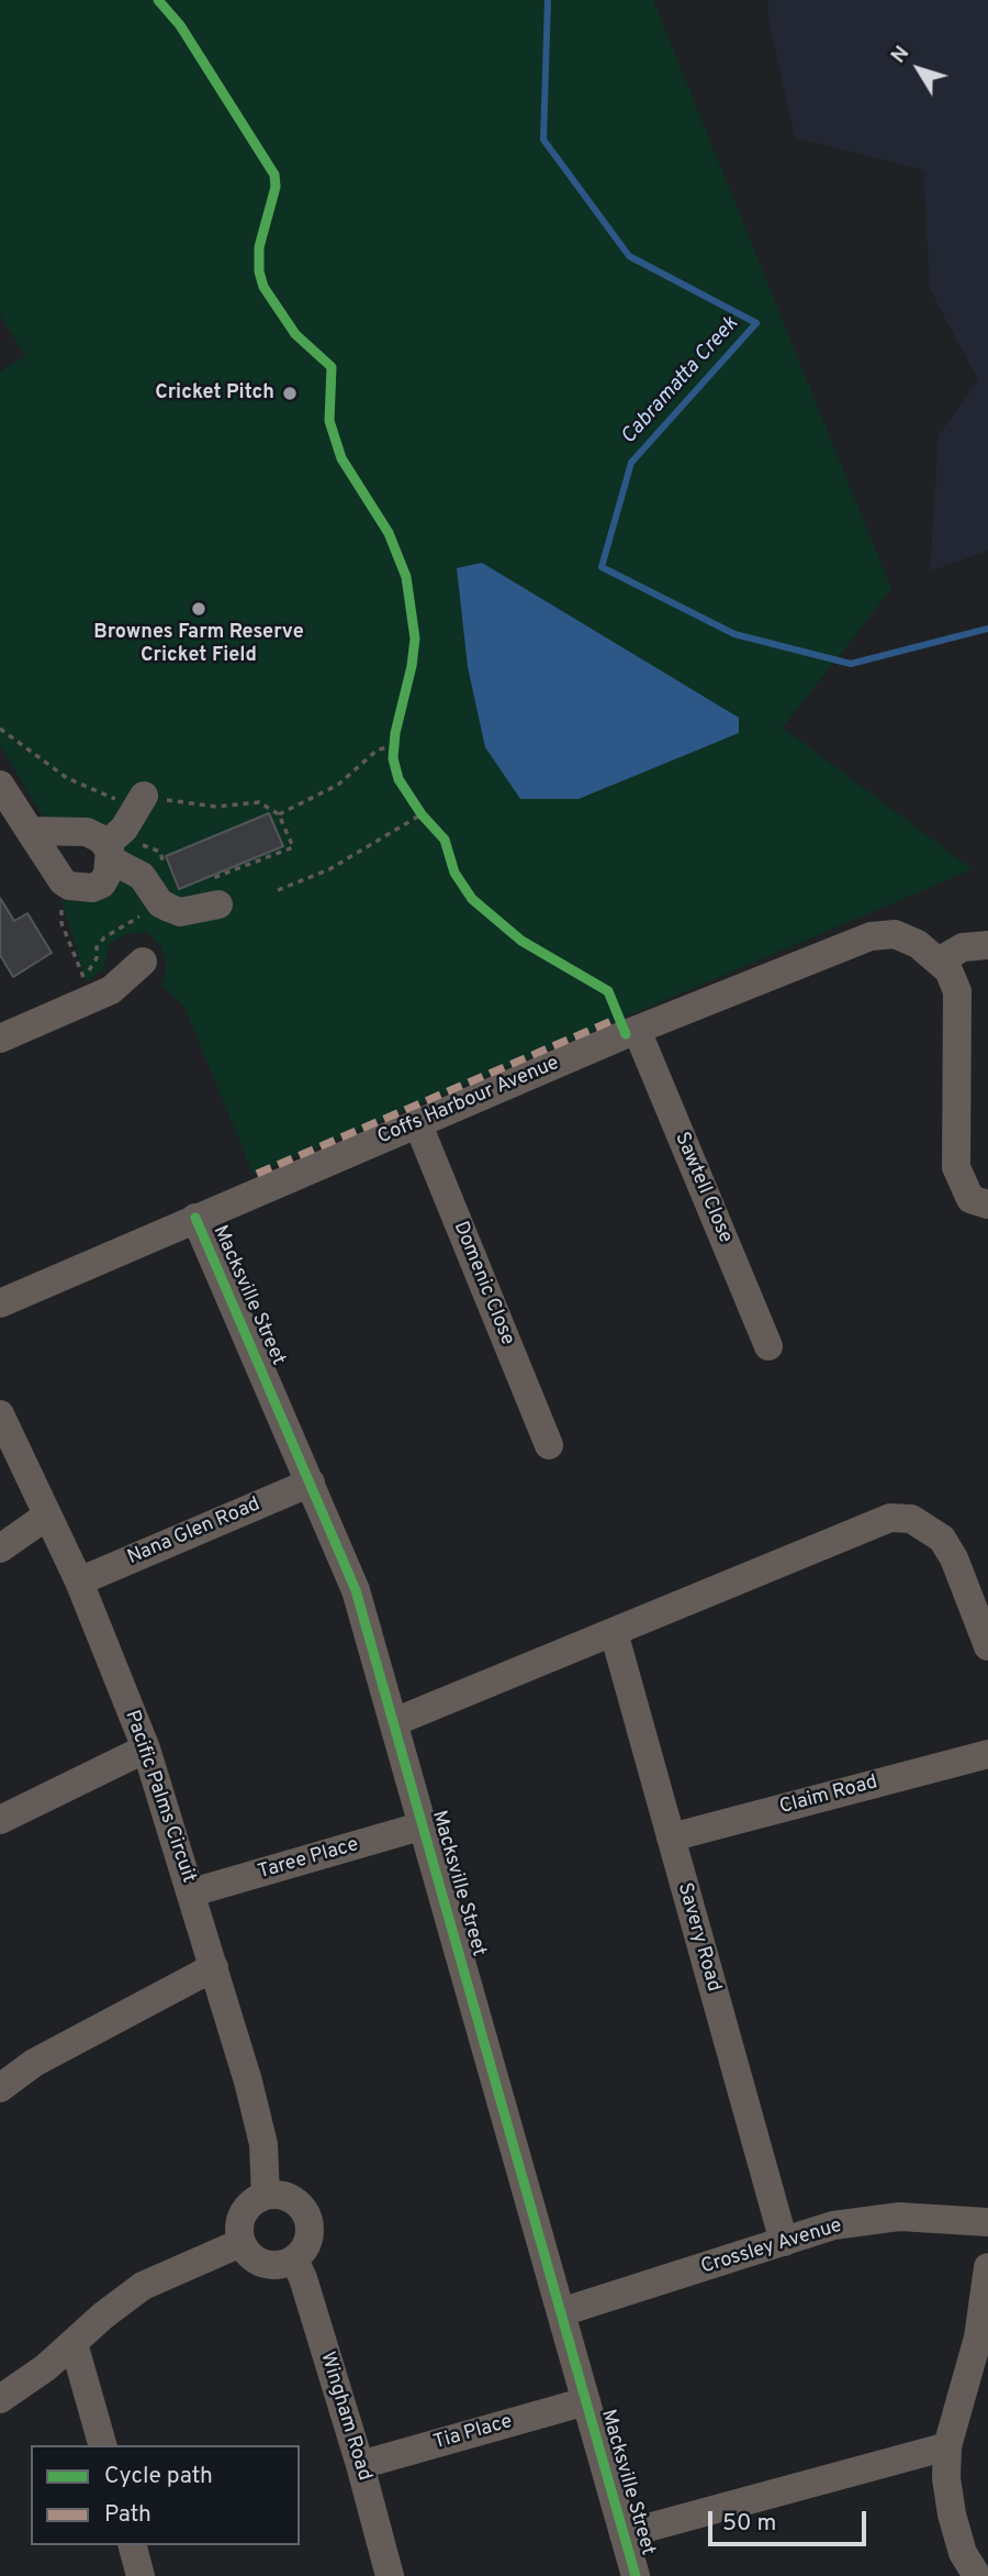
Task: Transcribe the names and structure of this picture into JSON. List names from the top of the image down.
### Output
{
  "streets": {
    "street": [
      "Coffs Harbour Avenue",
      "Sawtell Close",
      "Domenic Close",
      "Macksville Street",
      "Nana Glen Road",
      "Claim Road",
      "Pacific Palms Circuit",
      "Taree Place",
      "Savery Road",
      "Crossley Avenue",
      "Wingham Road",
      "Tia Place"
    ]
  },
  "crossings": [
    ["Coffs Harbour Avenue", "Sawtell Close"],
    ["Coffs Harbour Avenue", "Domenic Close"],
    ["Coffs Harbour Avenue", "Macksville Street"],
    ["Macksville Street", "Nana Glen Road"],
    ["Macksville Street", "Taree Place"],
    ["Macksville Street", "Crossley Avenue"],
    ["Macksville Street", "Tia Place"],
    ["Nana Glen Road", "Pacific Palms Circuit"],
    ["Claim Road", "Savery Road"],
    ["Pacific Palms Circuit", "Taree Place"],
    ["Pacific Palms Circuit", "Wingham Road"],
    ["Savery Road", "Crossley Avenue"],
    ["Wingham Road", "Tia Place"]
  ],
  "water": ["Cabramatta Creek"],
  "places": ["Cricket Pitch", "Brownes Farm Reserve Cricket Field"],
  "legend": ["Cycle path", "Path"],
  "scale_bar": "50 m",
  "north": "top left"
}
